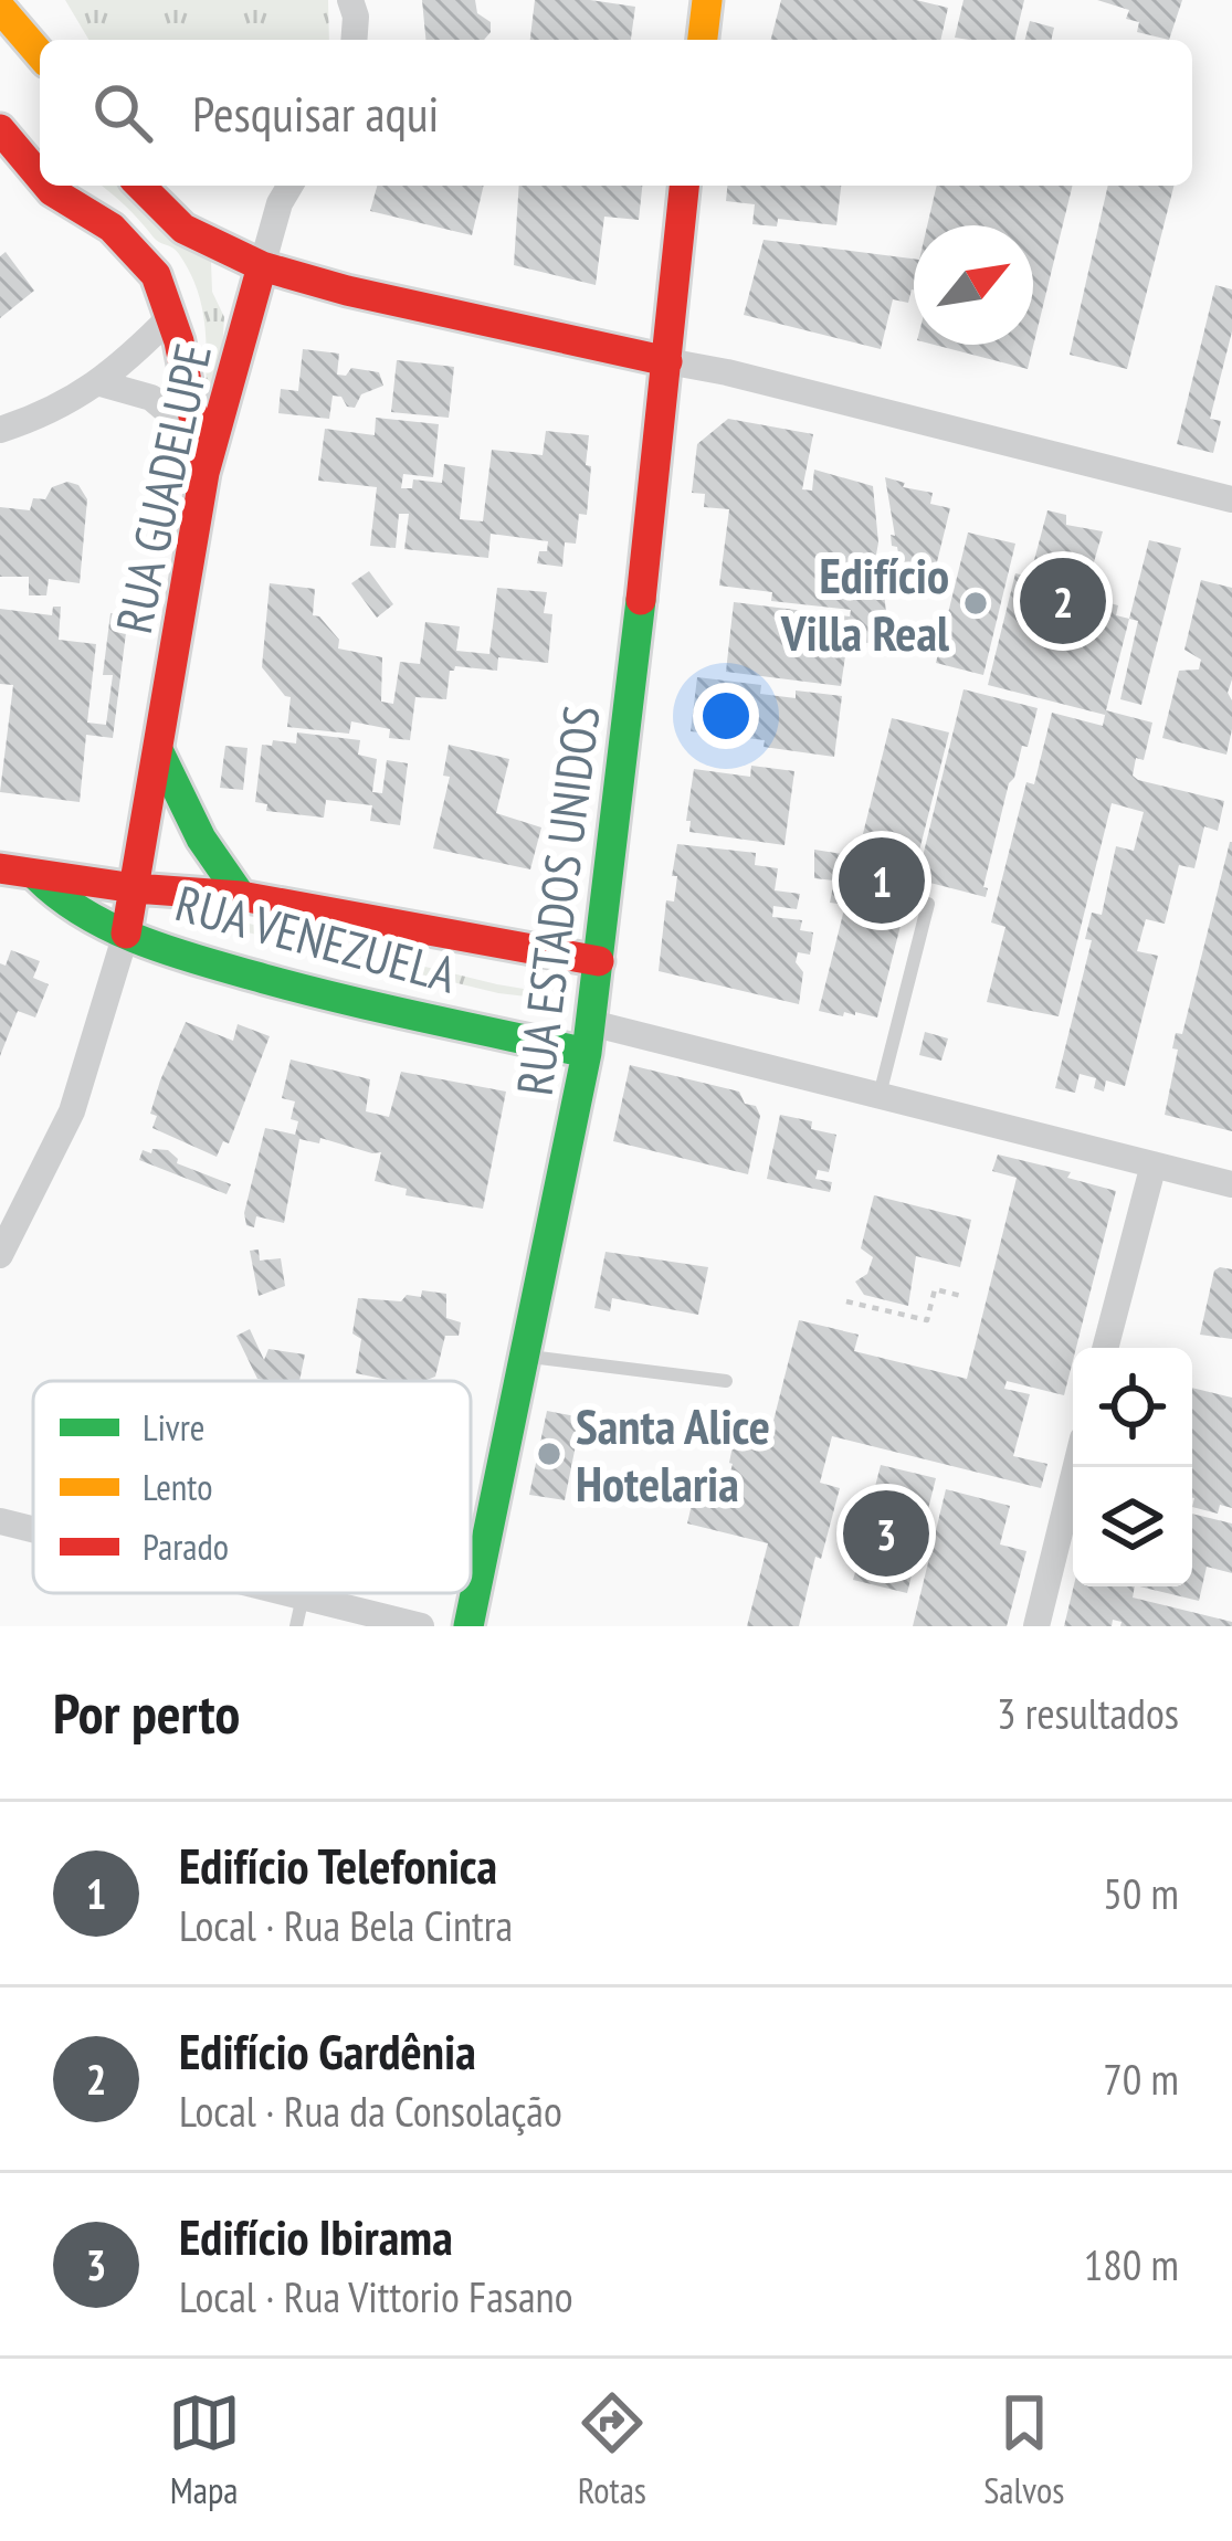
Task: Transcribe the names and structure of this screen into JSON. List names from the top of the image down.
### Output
{
  "streets": {
    "street": ["RUA GUADELUPE", "RUA ESTADOS UNIDOS", "RUA VENEZUELA"]
  },
  "crossings": [
    ["RUA GUADELUPE", "RUA VENEZUELA"],
    ["RUA ESTADOS UNIDOS", "RUA VENEZUELA"]
  ],
  "places": ["Edifício Villa Real", "Santa Alice Hotelaria"],
  "legend": ["Livre", "Lento", "Parado"],
  "north": "top right",
  "page": {
    "search": "Pesquisar aqui",
    "pins": ["2", "1", "3"],
    "heading": ["Por perto", "3 resultados"],
    "list": [
      {
        "mark": "1",
        "name": "Edifício Telefonica",
        "note": "Local · Rua Bela Cintra",
        "value": "50 m"
      },
      {
        "mark": "2",
        "name": "Edifício Gardênia",
        "note": "Local · Rua da Consolação",
        "value": "70 m"
      },
      {
        "mark": "3",
        "name": "Edifício Ibirama",
        "note": "Local · Rua Vittorio Fasano",
        "value": "180 m"
      }
    ],
    "nav": ["Mapa", "Rotas", "Salvos"]
  }
}
